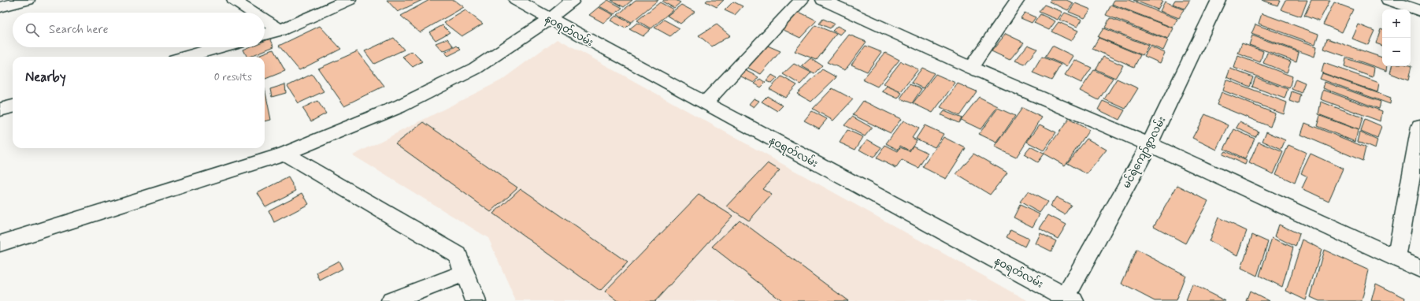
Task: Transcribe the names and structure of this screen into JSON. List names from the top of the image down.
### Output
{
  "streets": {
    "street": ["နဝရတ်လမ်း", "မင်ရဲကျော်စွာလမ်း"]
  },
  "crossings": [
    ["နဝရတ်လမ်း", "မင်ရဲကျော်စွာလမ်း"]
  ],
  "page": {
    "map_buttons": ["+", "−"],
    "search": "Search here",
    "heading": ["Nearby", "0 results"]
  }
}
